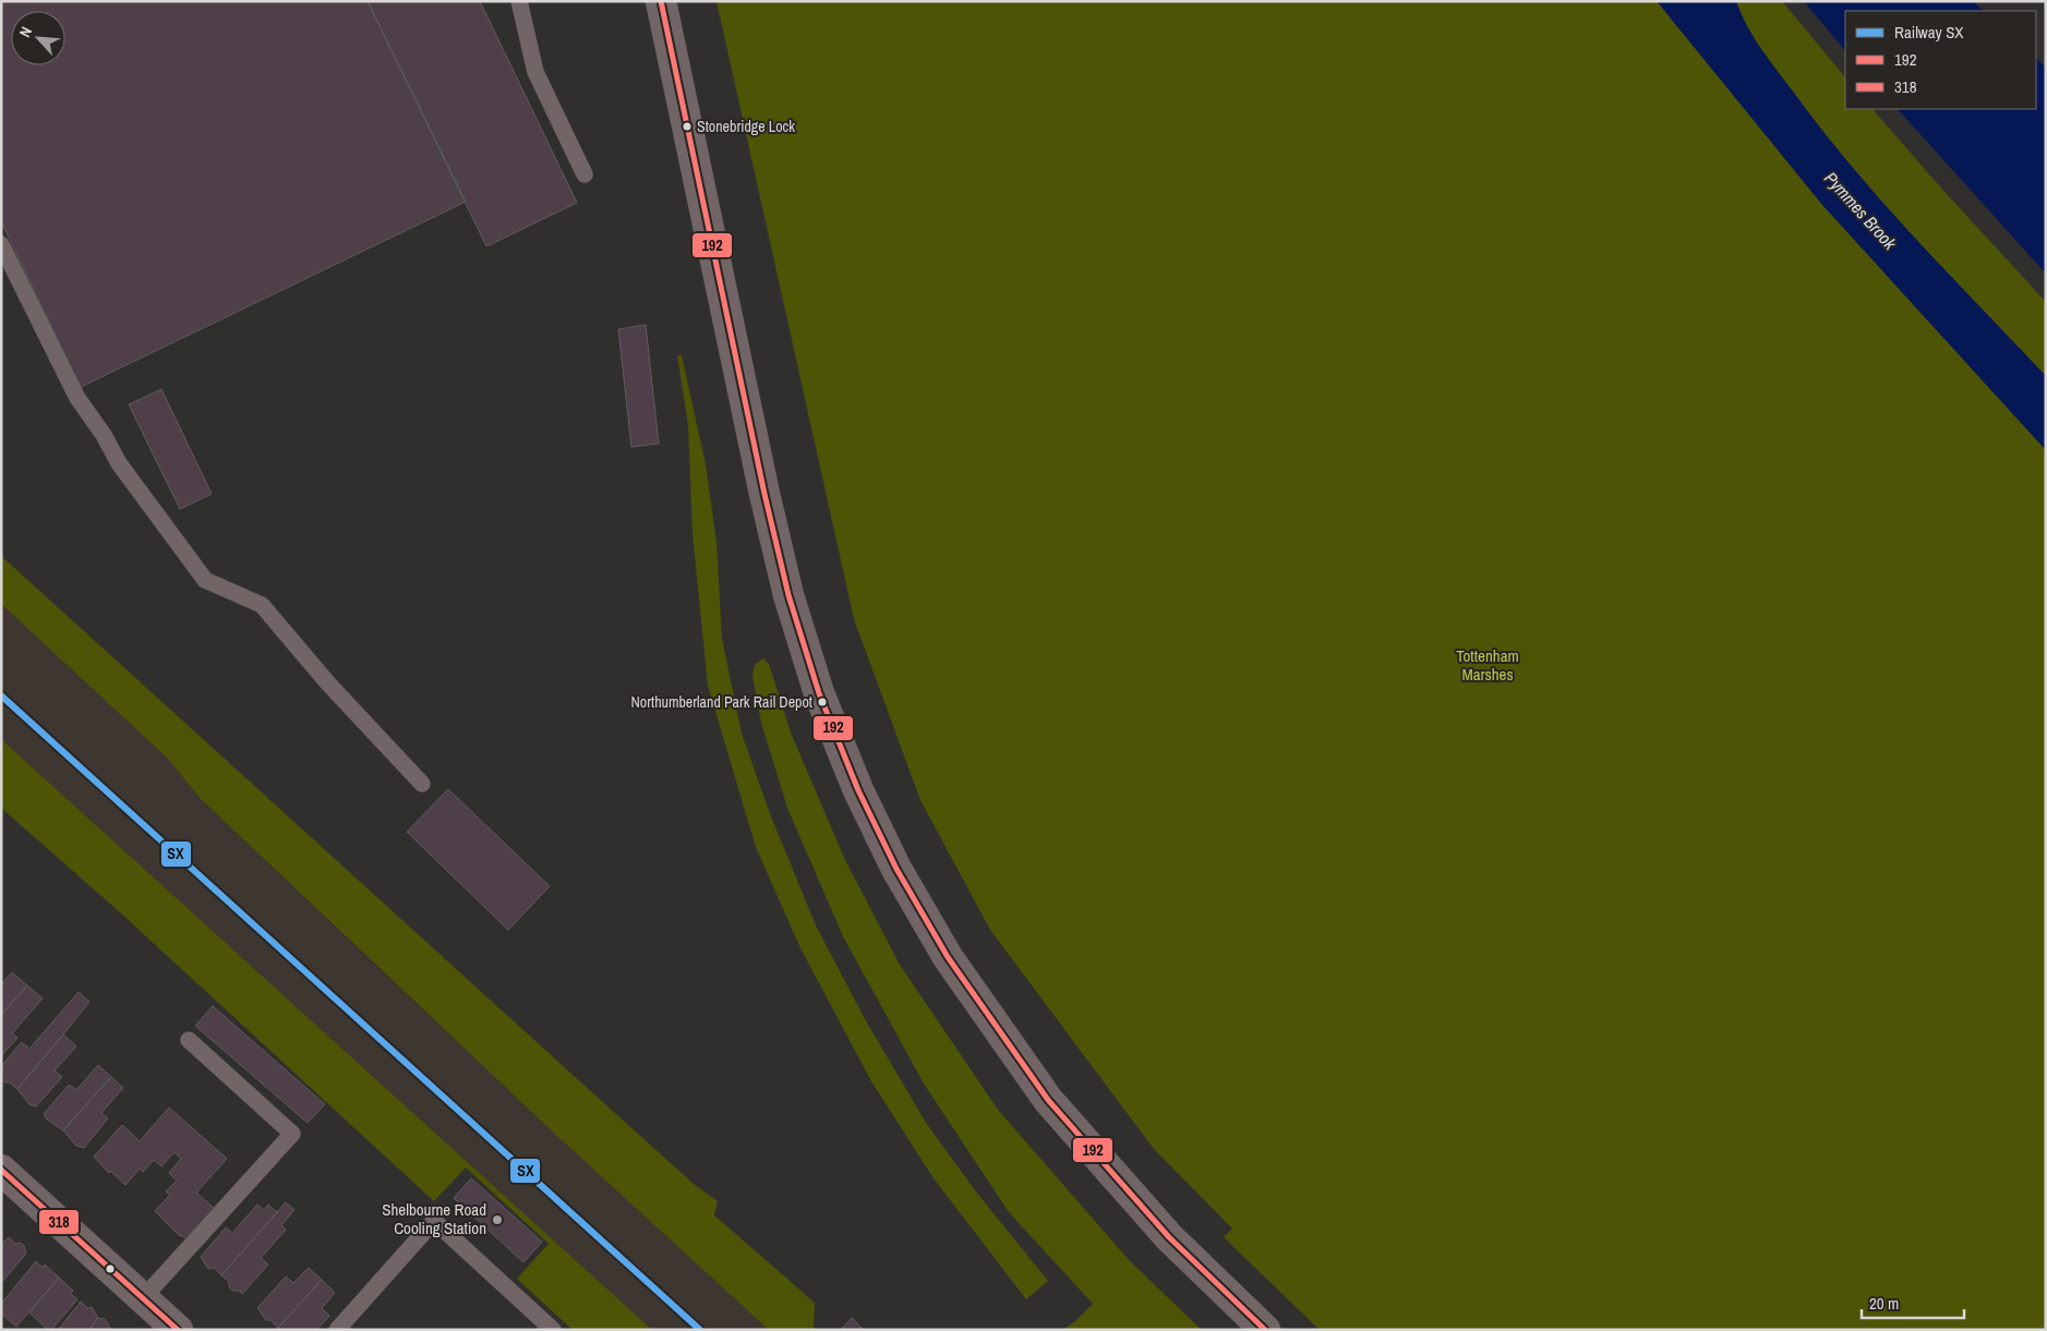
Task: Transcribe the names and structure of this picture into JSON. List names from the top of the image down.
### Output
{
  "water": ["Pymmes Brook"],
  "parks": ["Tottenham Marshes"],
  "places": ["Stonebridge Lock", "Northumberland Park Rail Depot", "Shelbourne Road Cooling Station"],
  "lines": ["transit line 192", "rail line SX", "transit line 318"],
  "legend": ["Railway SX", "192", "318"],
  "scale_bar": "20 m",
  "north": "top left"
}
